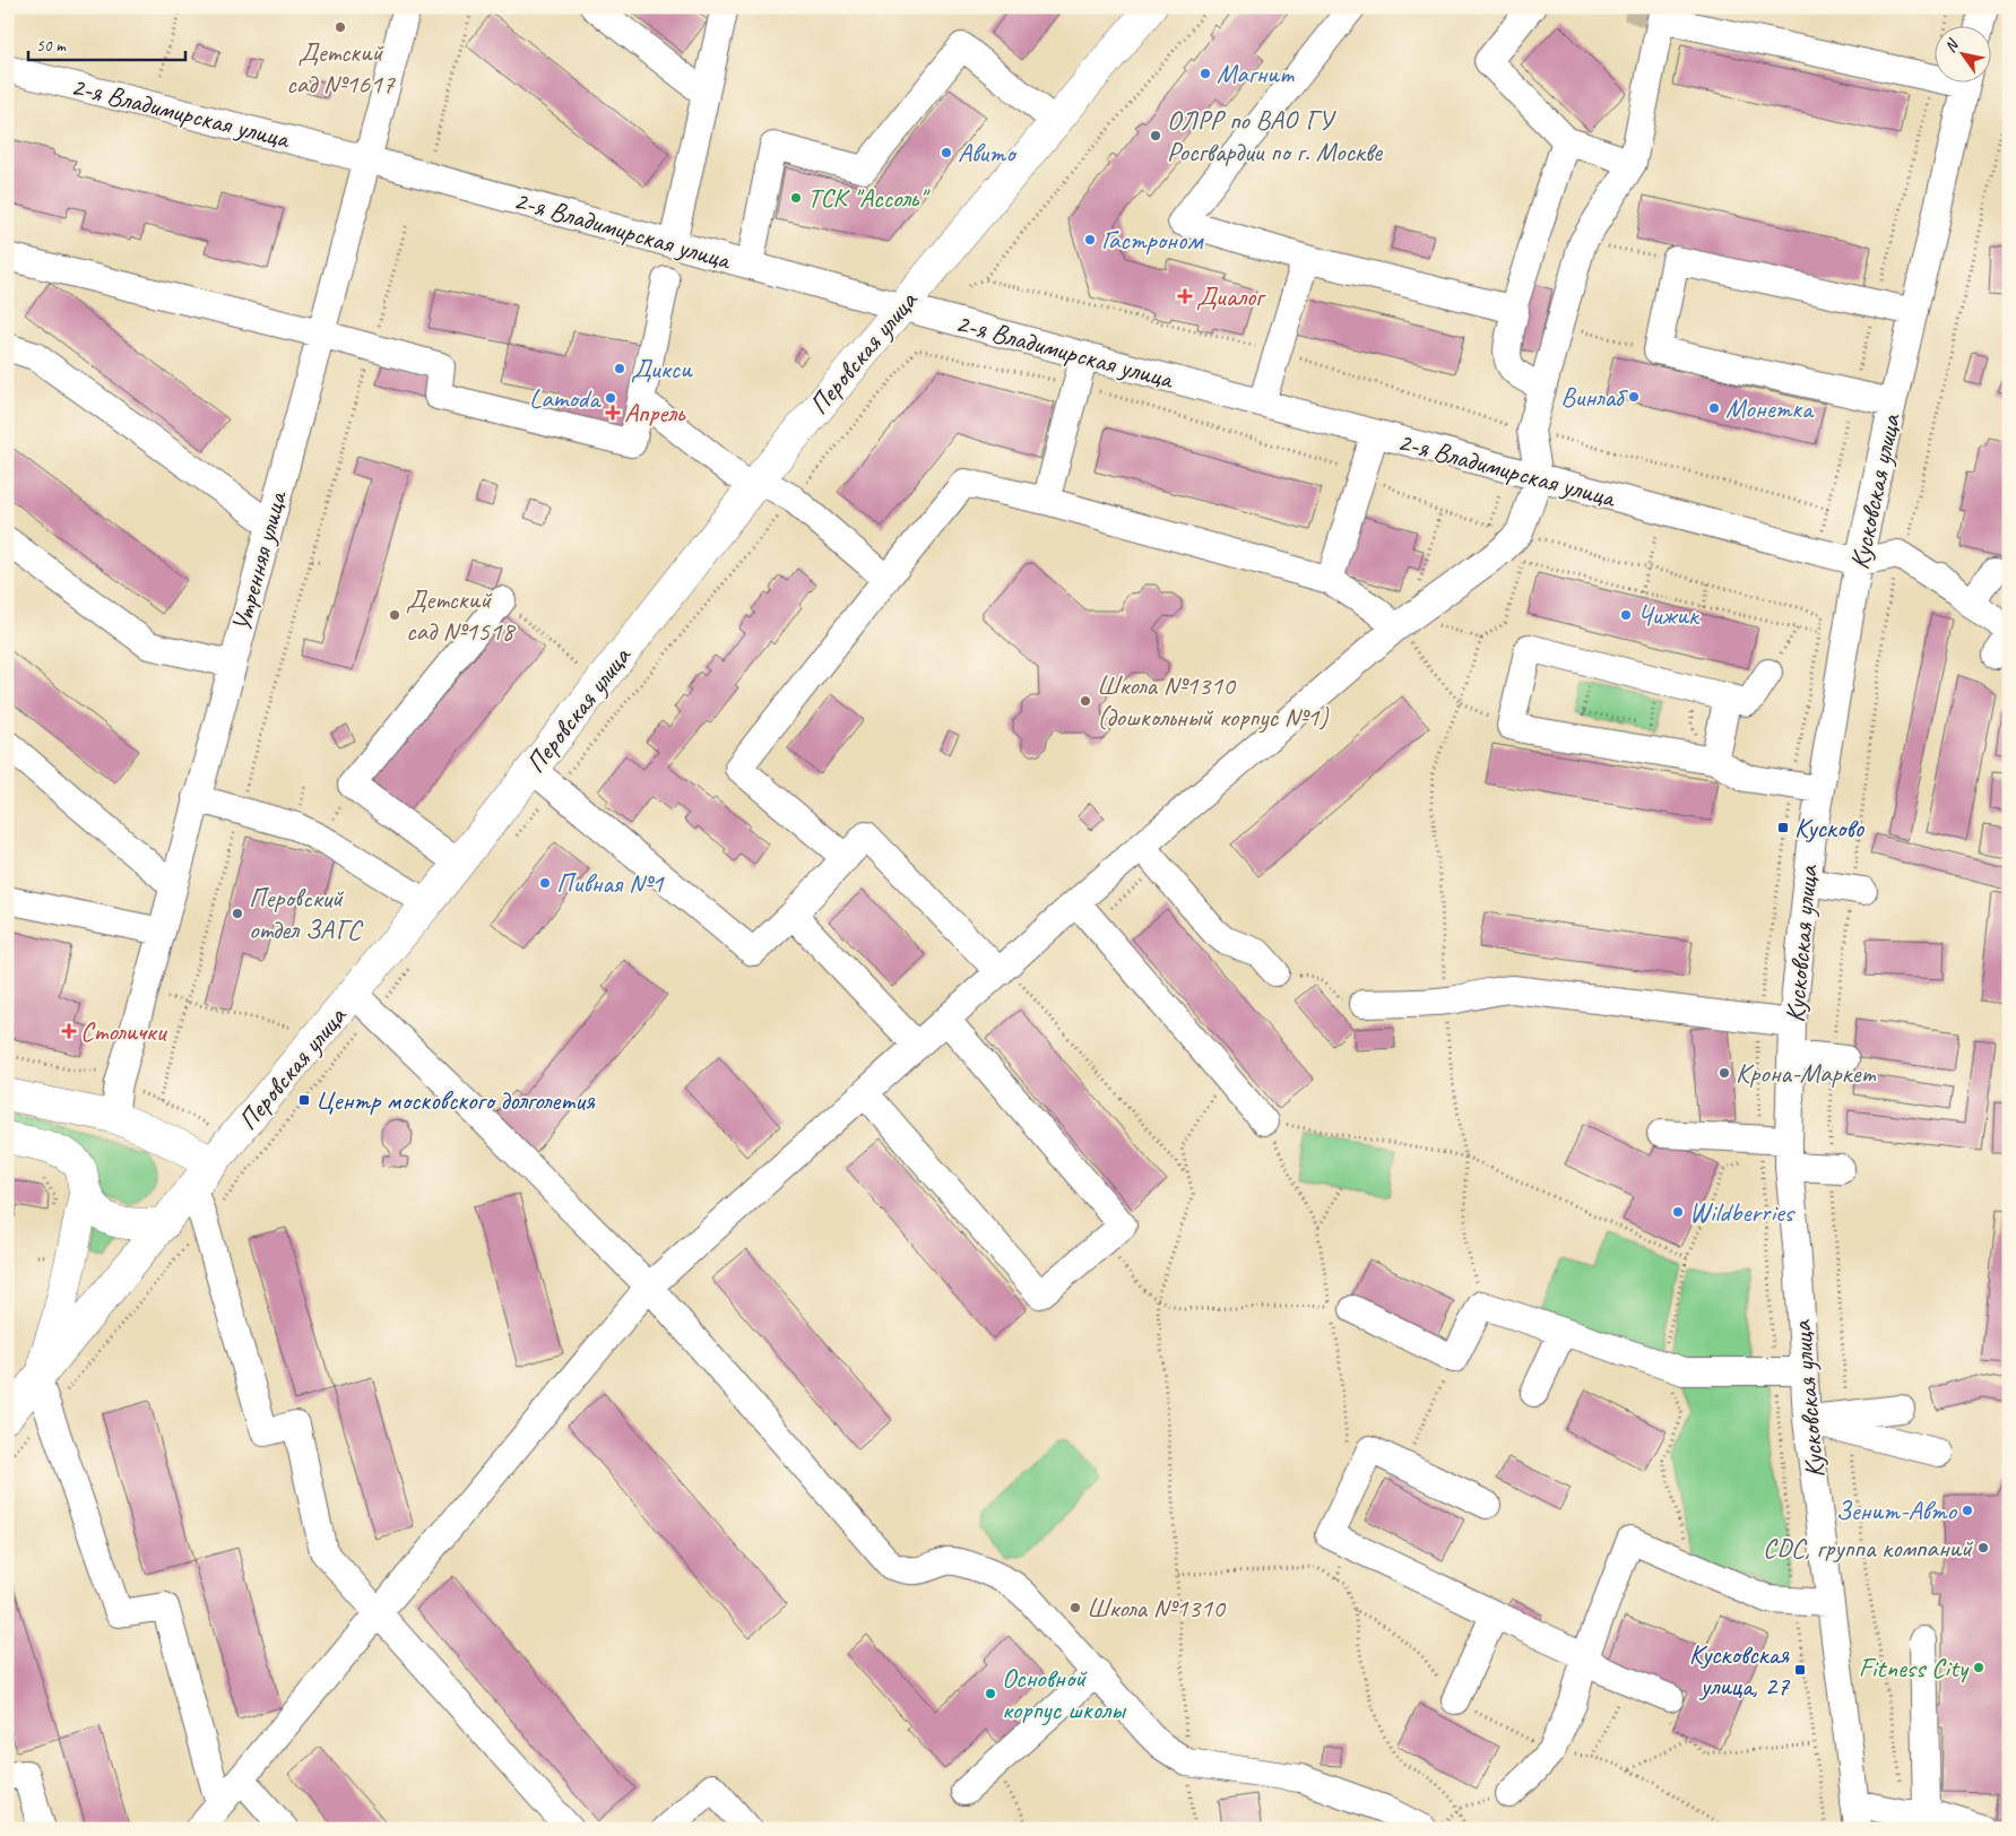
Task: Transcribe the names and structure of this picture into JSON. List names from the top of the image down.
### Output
{
  "streets": {
    "main road": ["Перовская улица"],
    "street": ["2-я Владимирская улица", "Кусковская улица", "Утренняя улица"]
  },
  "crossings": [
    ["2-я Владимирская улица", "Перовская улица"],
    ["2-я Владимирская улица", "Кусковская улица"],
    ["2-я Владимирская улица", "Утренняя улица"]
  ],
  "places": {
    "other": [
      "Детский сад №1617",
      "Магнит",
      "ОЛРР по ВАО ГУ Росгвардии по г. Москве",
      "Авито",
      "ТСК \"Ассоль\"",
      "Гастроном",
      "Дикси",
      "Винлаб",
      "Lamoda",
      "Монетка",
      "Детский сад №1518",
      "Чижик",
      "Школа №1310 (дошкольный корпус №1)",
      "Пивная №1",
      "Перовский отдел ЗАГС",
      "Крона-Маркет",
      "Wildberries",
      "Зенит-Авто",
      "CDC, группа компаний",
      "Школа №1310",
      "Fitness City",
      "Основной корпус школы"
    ],
    "health": ["Диалог", "Апрель", "Столички"],
    "transit": ["Кусково", "Центр московского долголетия", "Кусковская улица, 27"]
  },
  "scale_bar": "50 m",
  "north": "top left"
}
